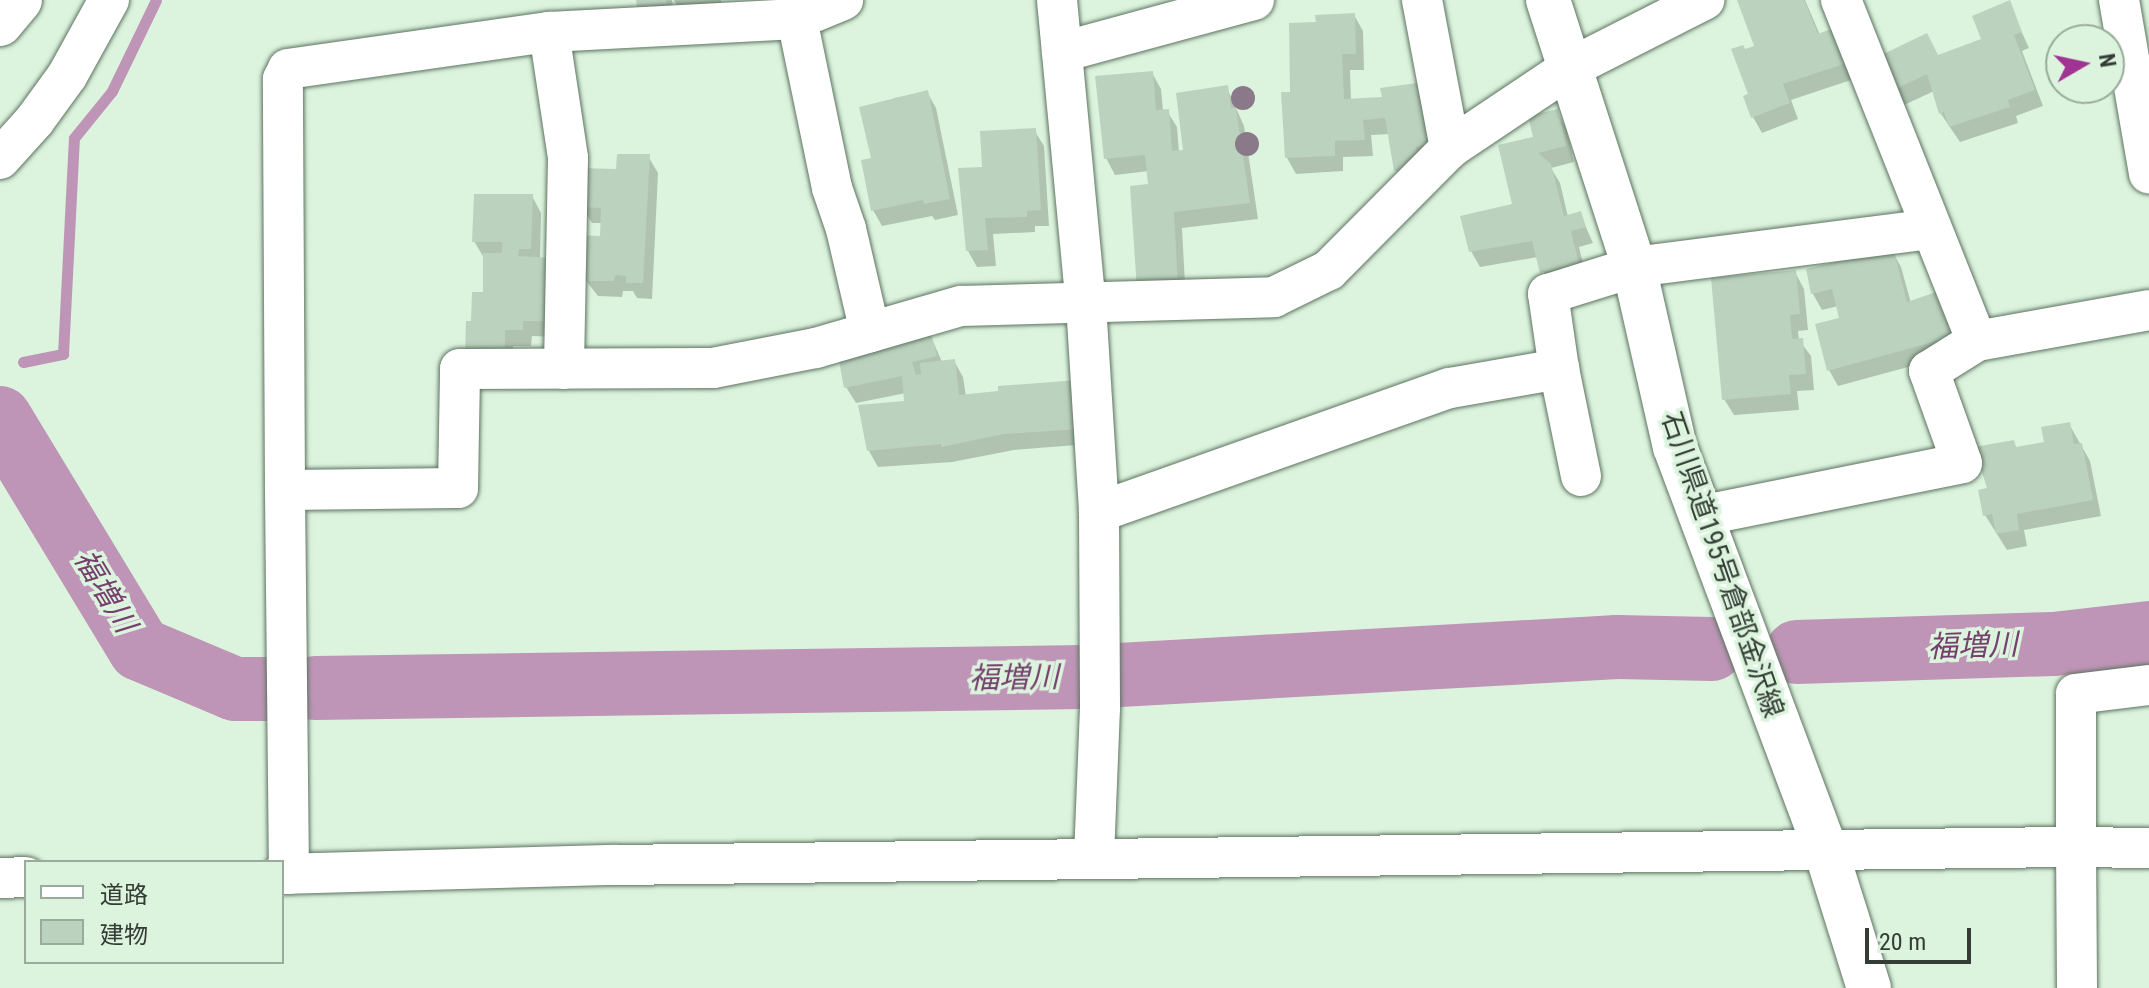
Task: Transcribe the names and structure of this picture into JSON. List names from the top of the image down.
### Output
{
  "streets": {
    "main road": ["石川県道195号倉部金沢線"]
  },
  "water": ["福増川"],
  "legend": ["道路", "建物"],
  "scale_bar": "20 m",
  "north": "right"
}
